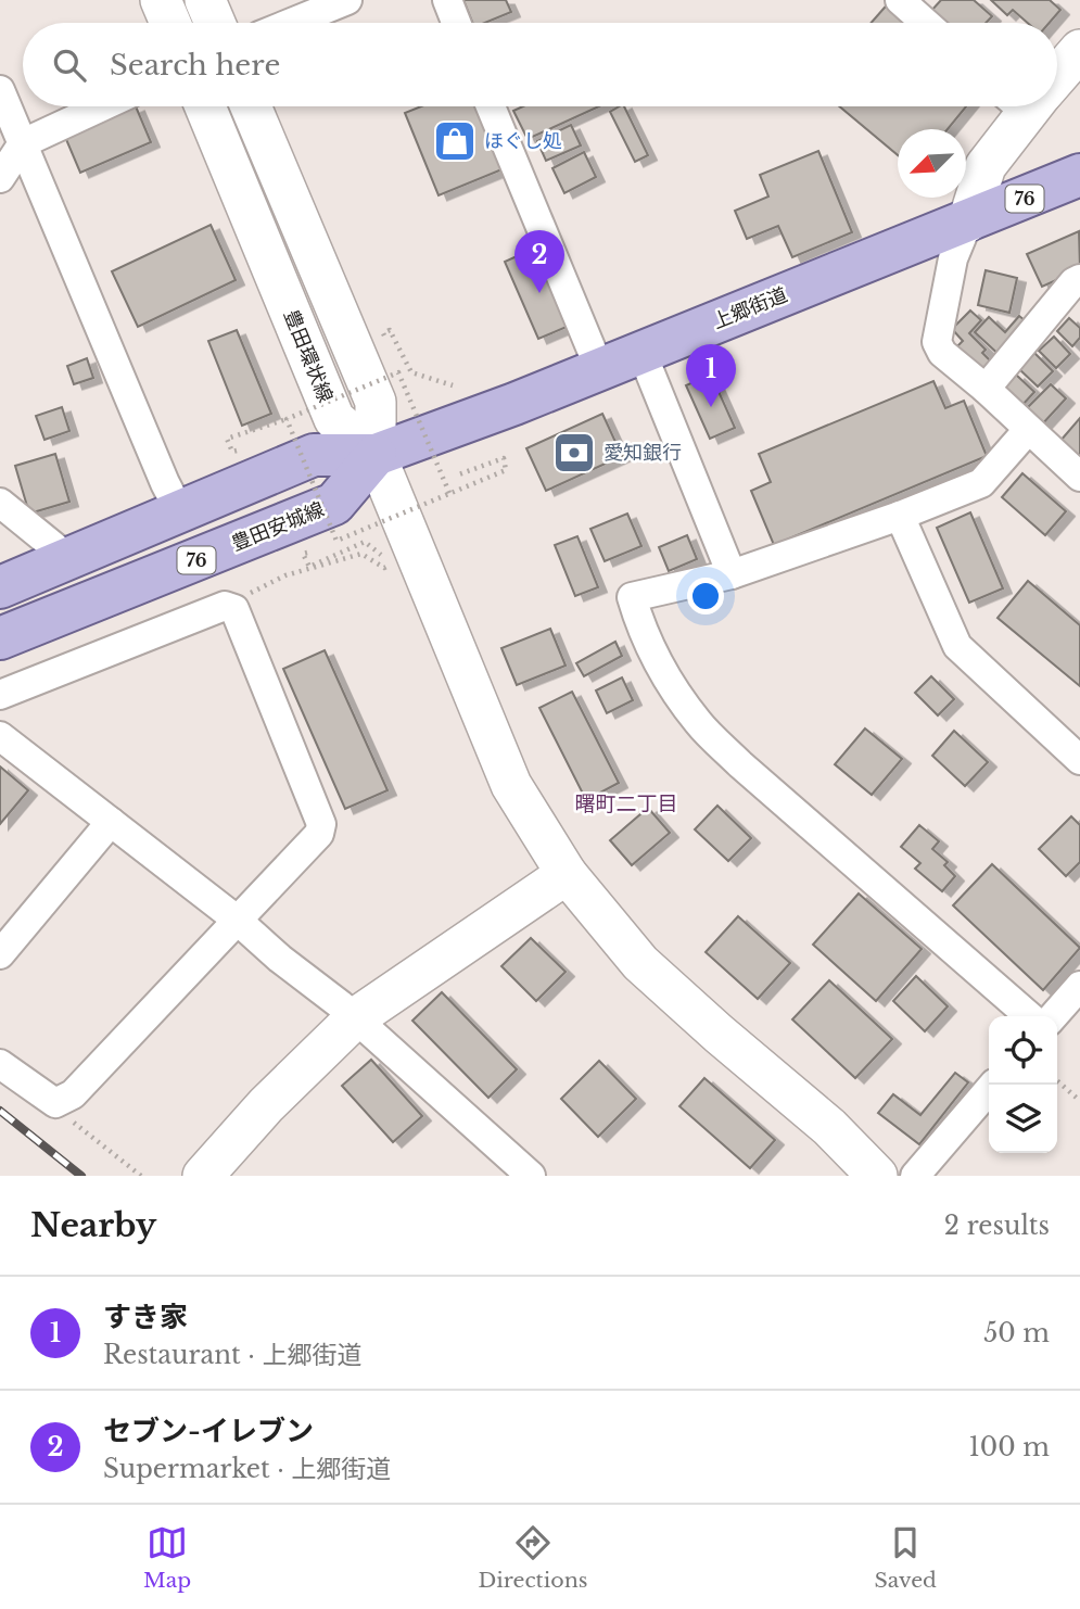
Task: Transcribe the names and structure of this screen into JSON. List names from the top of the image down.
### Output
{
  "streets": {
    "main road": ["76", "上郷街道", "豊田安城線"],
    "street": ["豊田環状線"]
  },
  "crossings": [
    ["76", "上郷街道"],
    ["76", "豊田環状線"],
    ["76", "豊田安城線"],
    ["上郷街道", "豊田環状線"],
    ["上郷街道", "豊田安城線"],
    ["豊田環状線", "豊田安城線"]
  ],
  "districts": ["曙町二丁目"],
  "places": {
    "shop": ["ほぐし処"],
    "bank": ["愛知銀行"]
  },
  "north": "bottom left",
  "page": {
    "search": "Search here",
    "pins": ["2", "1"],
    "heading": ["Nearby", "2 results"],
    "list": [
      {
        "mark": "1",
        "name": "すき家",
        "note": "Restaurant · 上郷街道",
        "value": "50 m"
      },
      {
        "mark": "2",
        "name": "セブン-イレブン",
        "note": "Supermarket · 上郷街道",
        "value": "100 m"
      }
    ],
    "nav": ["Map", "Directions", "Saved"]
  }
}
